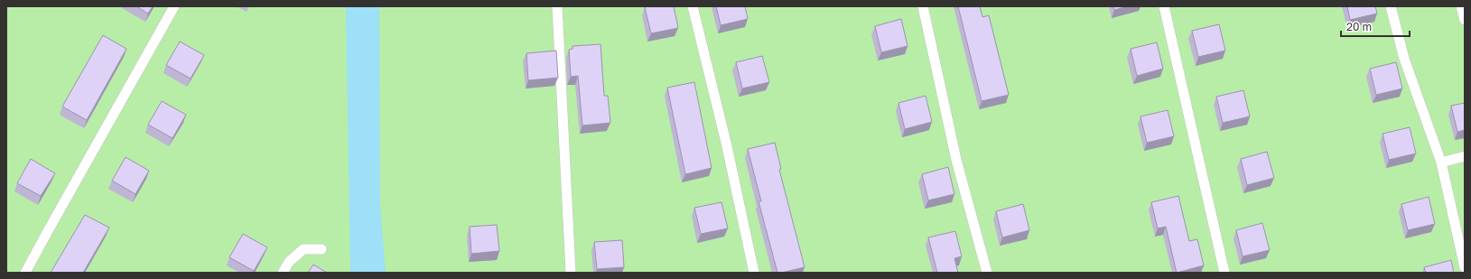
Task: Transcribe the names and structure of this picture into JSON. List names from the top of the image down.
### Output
{
  "scale_bar": "20 m"
}
